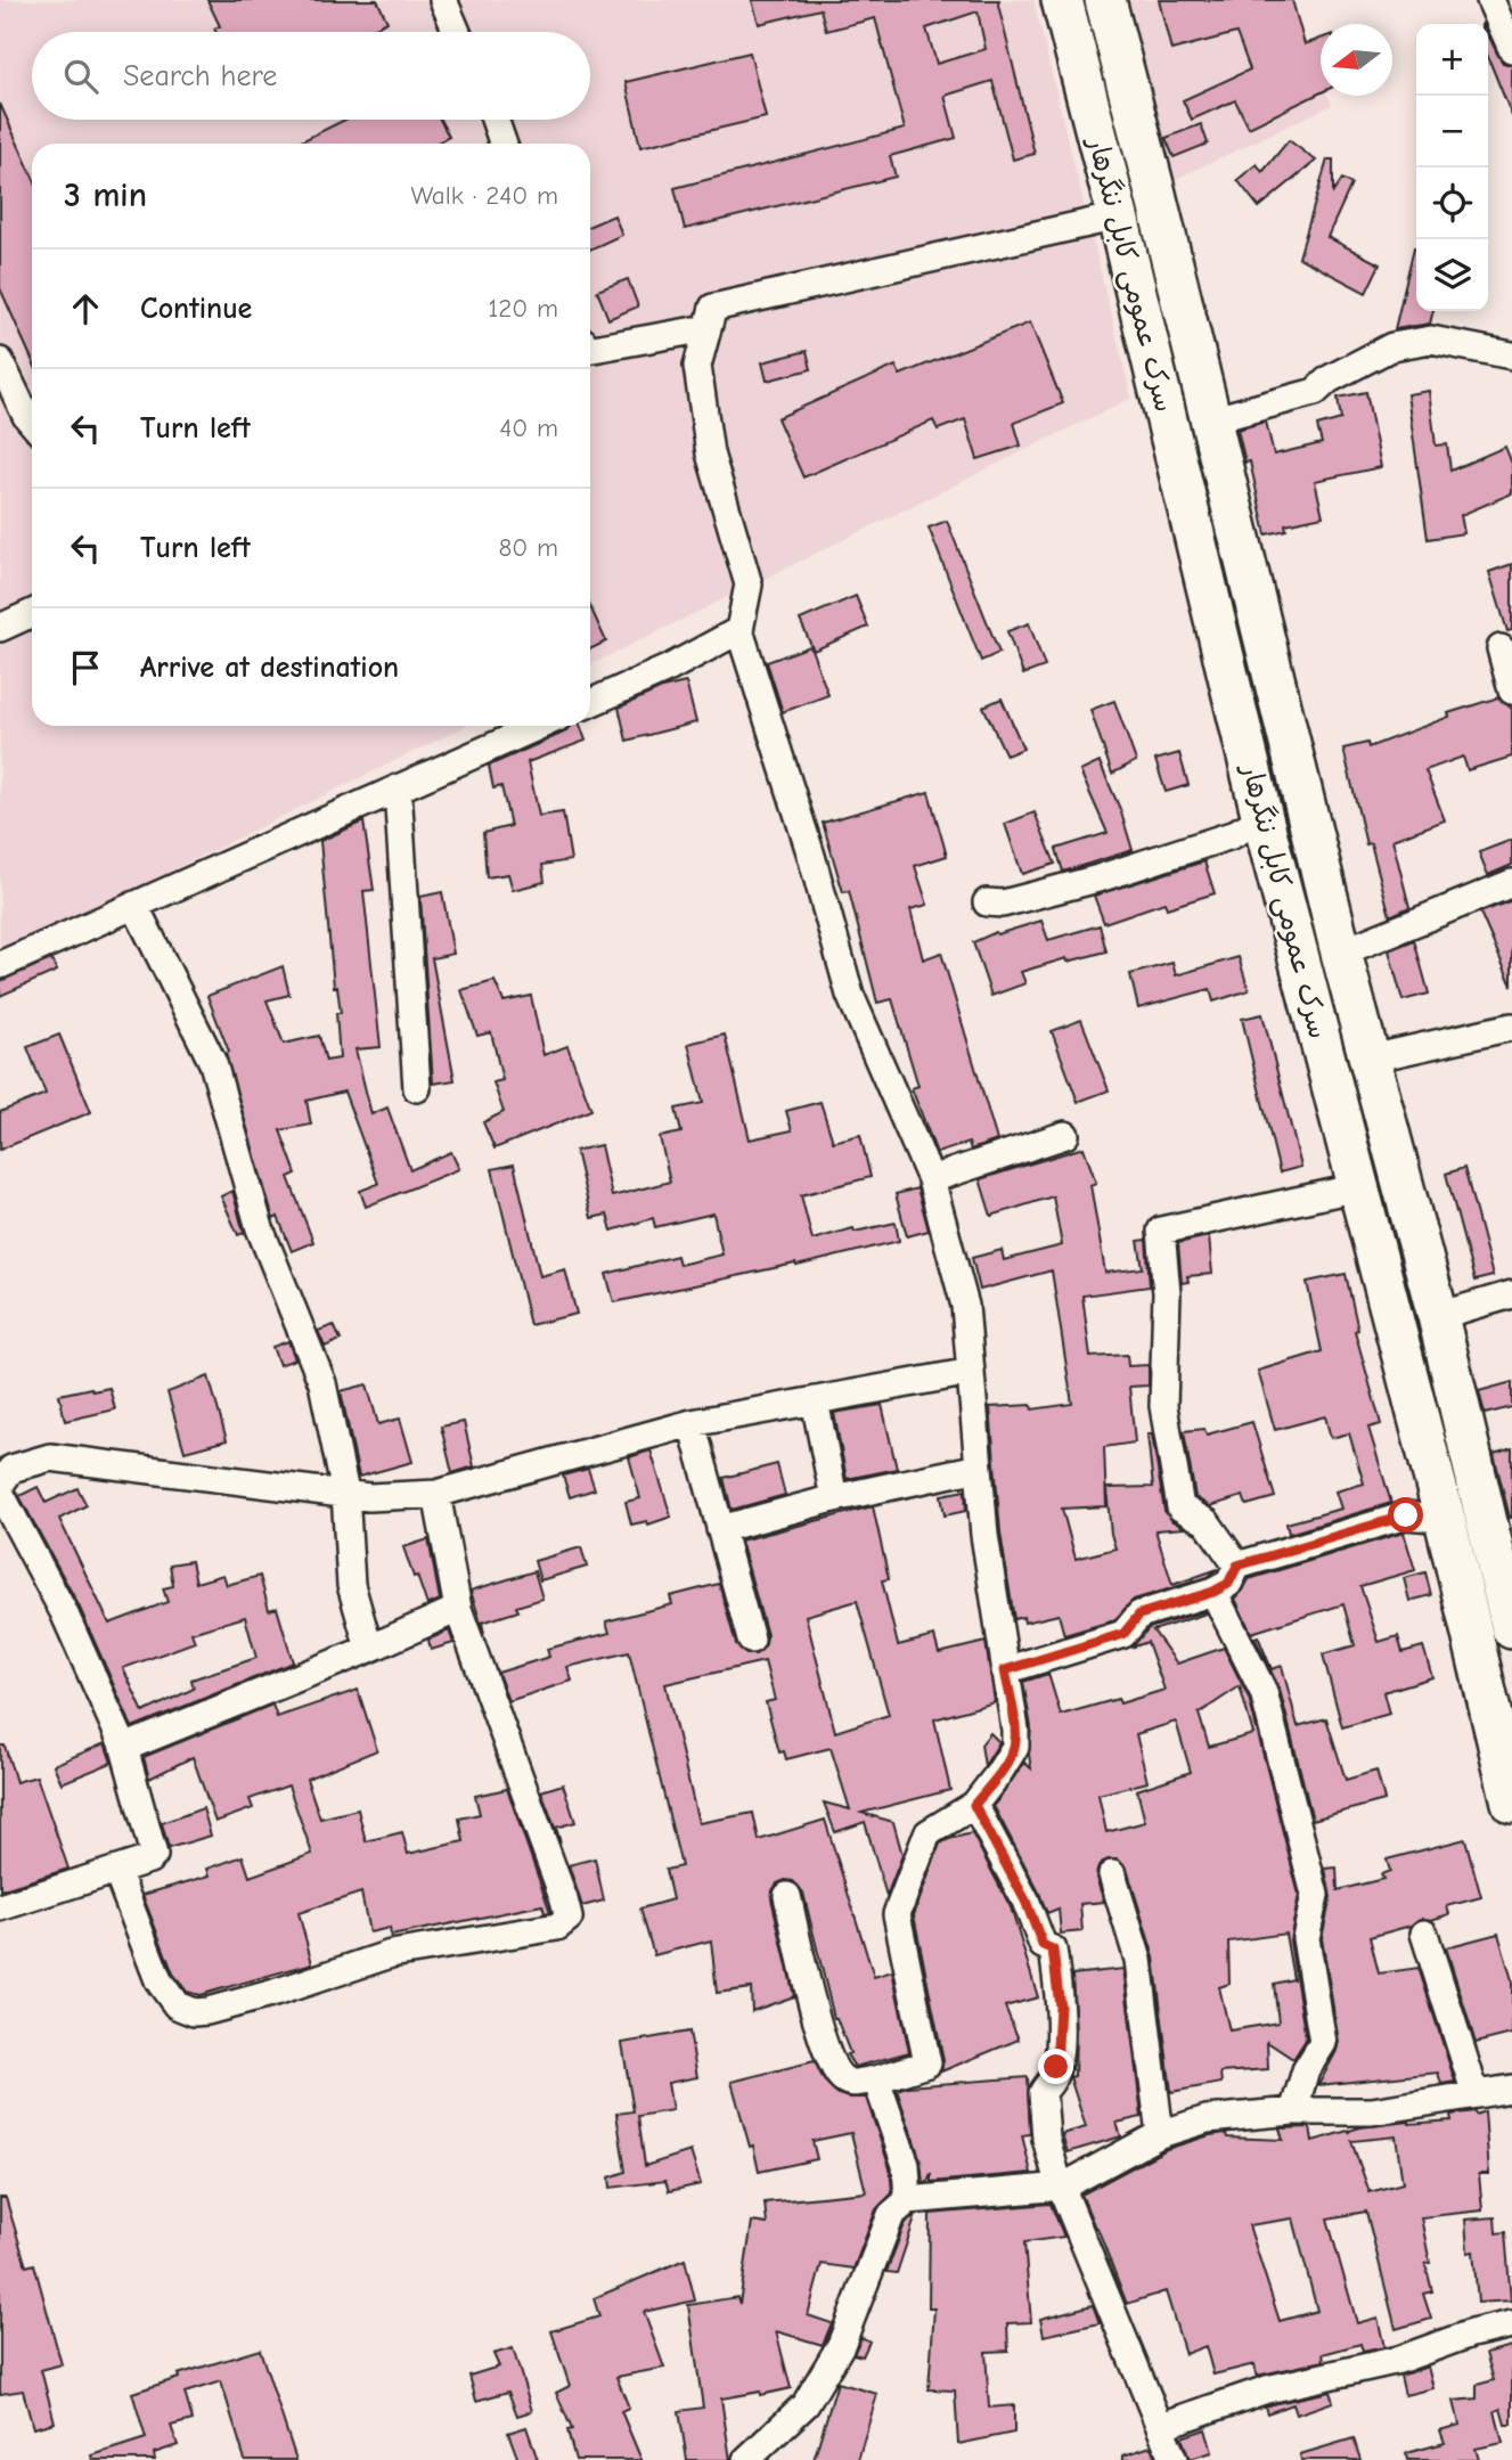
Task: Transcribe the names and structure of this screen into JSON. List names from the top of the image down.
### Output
{
  "streets": {
    "highway": ["سرک عمومی کابل ننگرهار"]
  },
  "north": "left",
  "page": {
    "map_buttons": ["+", "−"],
    "search": "Search here",
    "heading": ["3 min", "Walk · 240 m"],
    "list": [
      ["Continue", "120 m"],
      ["Turn left", "40 m"],
      ["Turn left", "80 m"],
      "Arrive at destination"
    ]
  }
}
